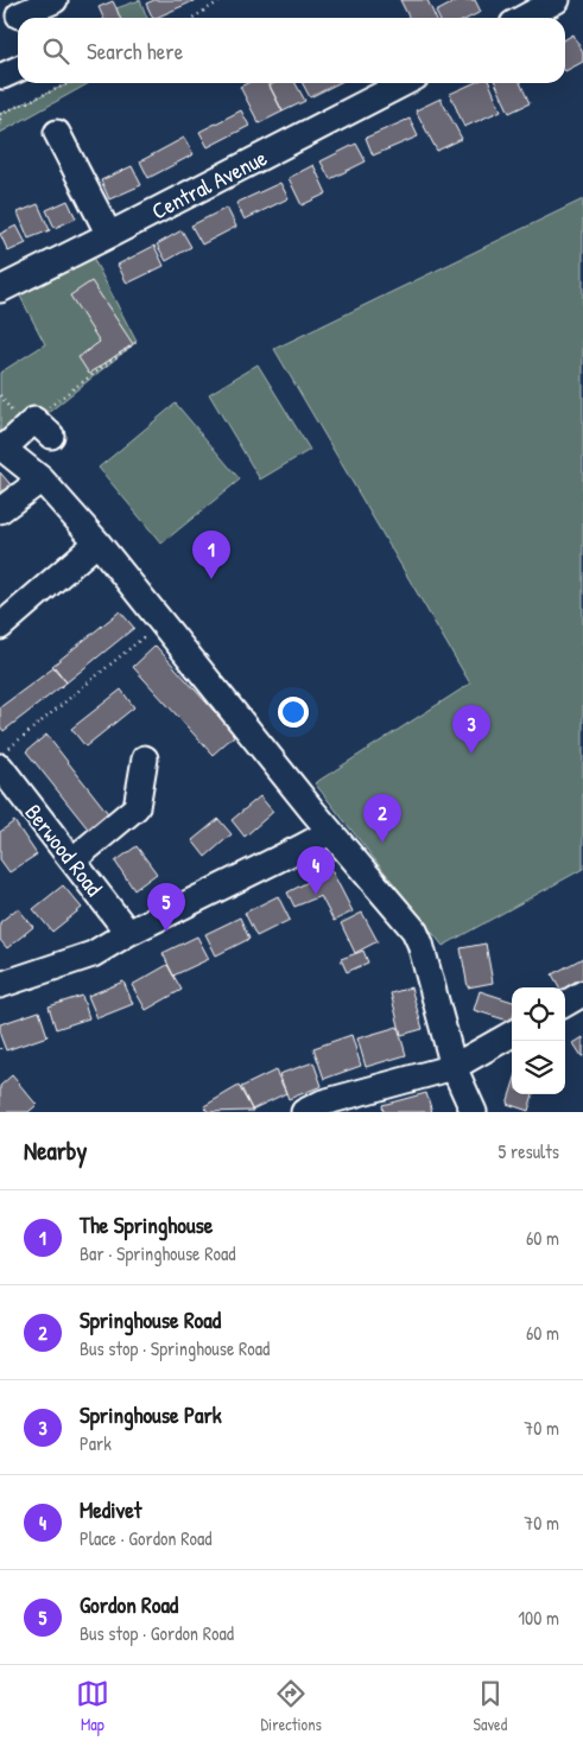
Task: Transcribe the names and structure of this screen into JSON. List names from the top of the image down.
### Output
{
  "streets": {
    "street": ["Central Avenue", "Berwood Road"]
  },
  "page": {
    "search": "Search here",
    "pins": [
      "1",
      "3",
      "2",
      "4",
      "5"
    ],
    "heading": ["Nearby", "5 results"],
    "list": [
      {
        "mark": "1",
        "name": "The Springhouse",
        "note": "Bar · Springhouse Road",
        "value": "60 m"
      },
      {
        "mark": "2",
        "name": "Springhouse Road",
        "note": "Bus stop · Springhouse Road",
        "value": "60 m"
      },
      {
        "mark": "3",
        "name": "Springhouse Park",
        "note": "Park",
        "value": "70 m"
      },
      {
        "mark": "4",
        "name": "Medivet",
        "note": "Place · Gordon Road",
        "value": "70 m"
      },
      {
        "mark": "5",
        "name": "Gordon Road",
        "note": "Bus stop · Gordon Road",
        "value": "100 m"
      }
    ],
    "nav": ["Map", "Directions", "Saved"]
  }
}
